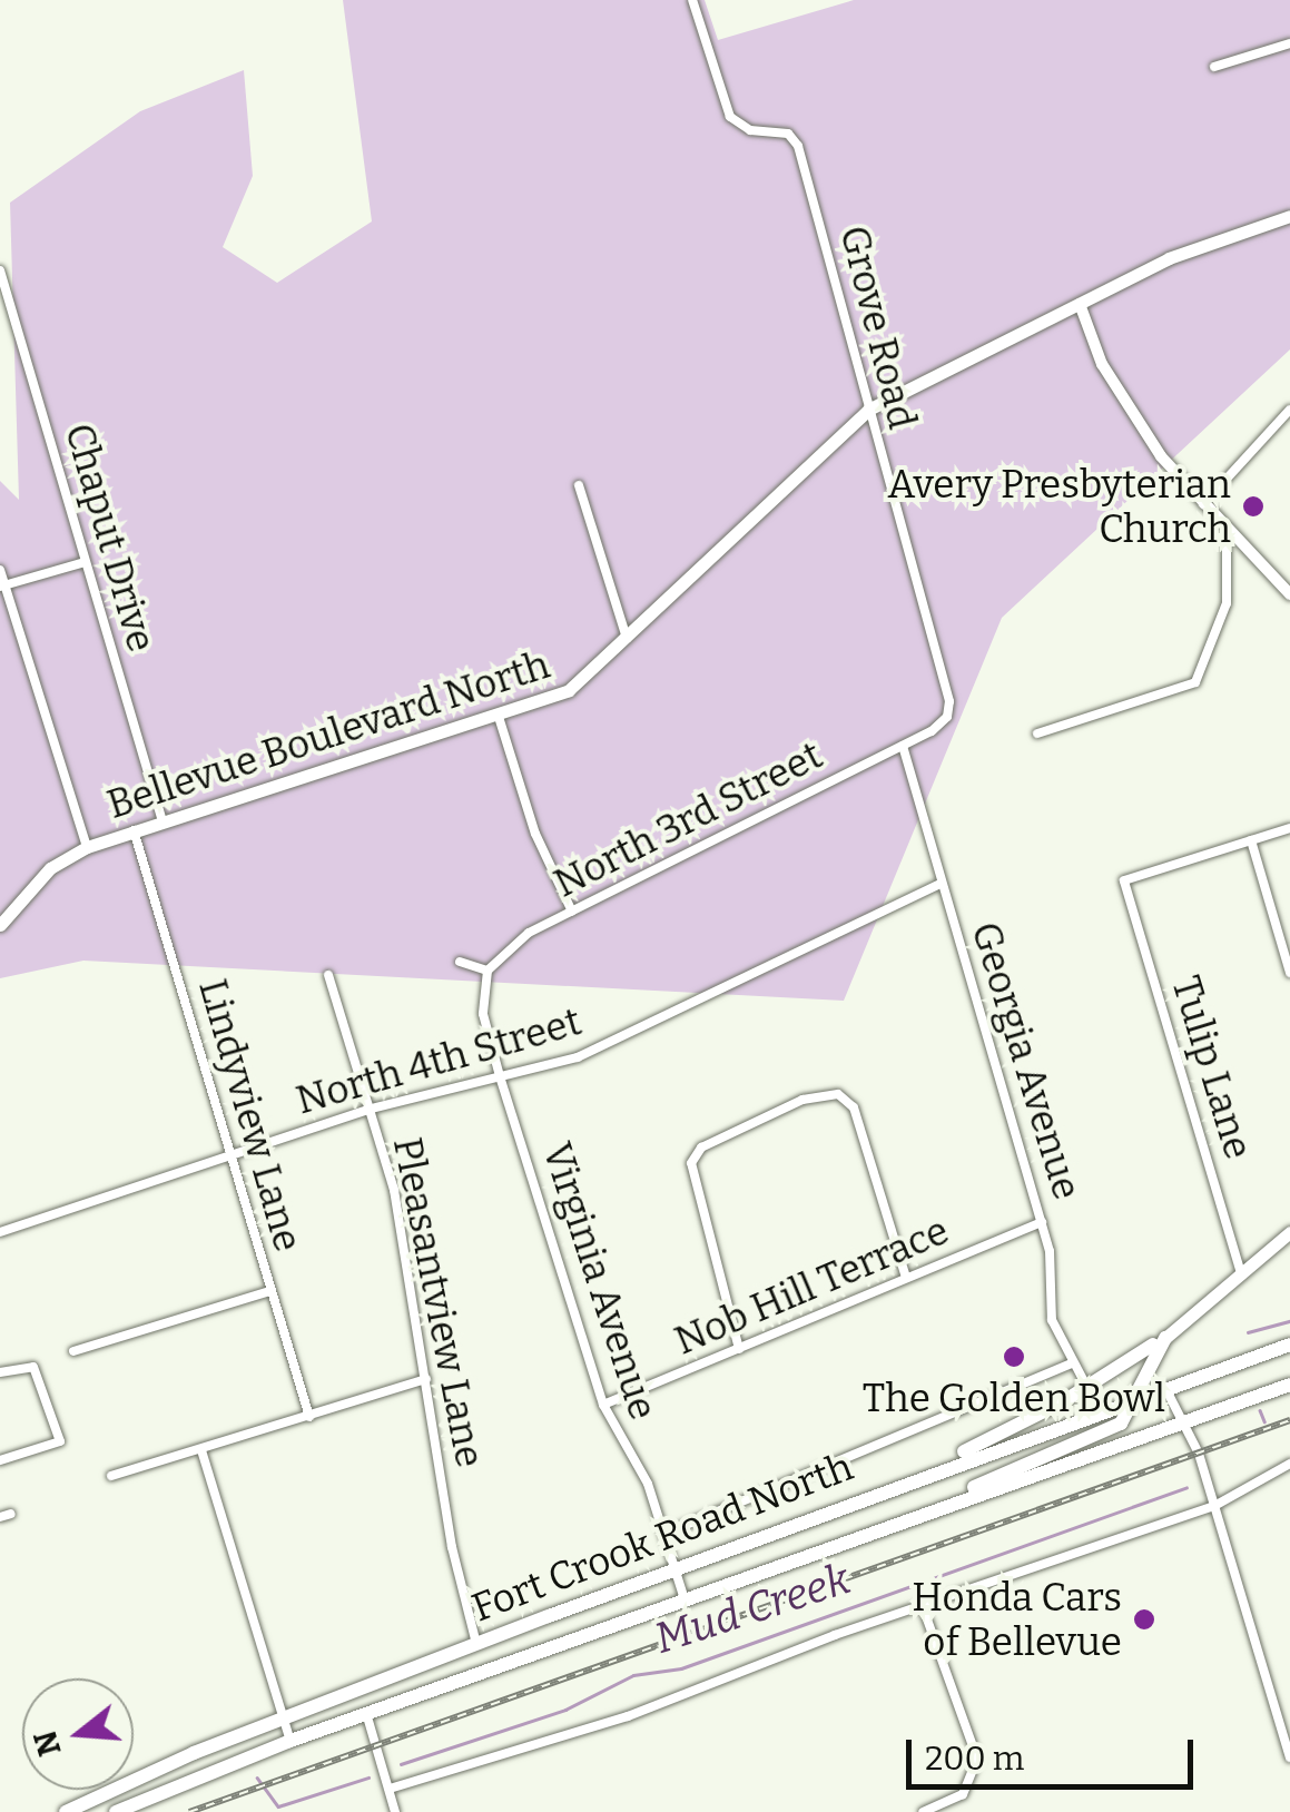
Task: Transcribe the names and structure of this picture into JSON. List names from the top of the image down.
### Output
{
  "streets": {
    "main road": ["Bellevue Boulevard North", "Fort Crook Road North"],
    "street": [
      "Grove Road",
      "Chaput Drive",
      "North 3rd Street",
      "North 4th Street",
      "Georgia Avenue",
      "Tulip Lane",
      "Lindyview Lane",
      "Virginia Avenue",
      "Nob Hill Terrace",
      "Pleasantview Lane"
    ]
  },
  "crossings": [
    ["Grove Road", "Bellevue Boulevard North"],
    ["Grove Road", "North 3rd Street"],
    ["Chaput Drive", "Bellevue Boulevard North"],
    ["Bellevue Boulevard North", "Lindyview Lane"],
    ["North 3rd Street", "Georgia Avenue"],
    ["North 3rd Street", "Virginia Avenue"],
    ["North 4th Street", "Georgia Avenue"],
    ["North 4th Street", "Lindyview Lane"],
    ["North 4th Street", "Virginia Avenue"],
    ["North 4th Street", "Pleasantview Lane"],
    ["Georgia Avenue", "Nob Hill Terrace"],
    ["Virginia Avenue", "Nob Hill Terrace"],
    ["Virginia Avenue", "Fort Crook Road North"],
    ["Pleasantview Lane", "Fort Crook Road North"]
  ],
  "water": ["Mud Creek"],
  "places": ["Avery Presbyterian Church", "The Golden Bowl", "Honda Cars of Bellevue"],
  "scale_bar": "200 m",
  "north": "left"
}
